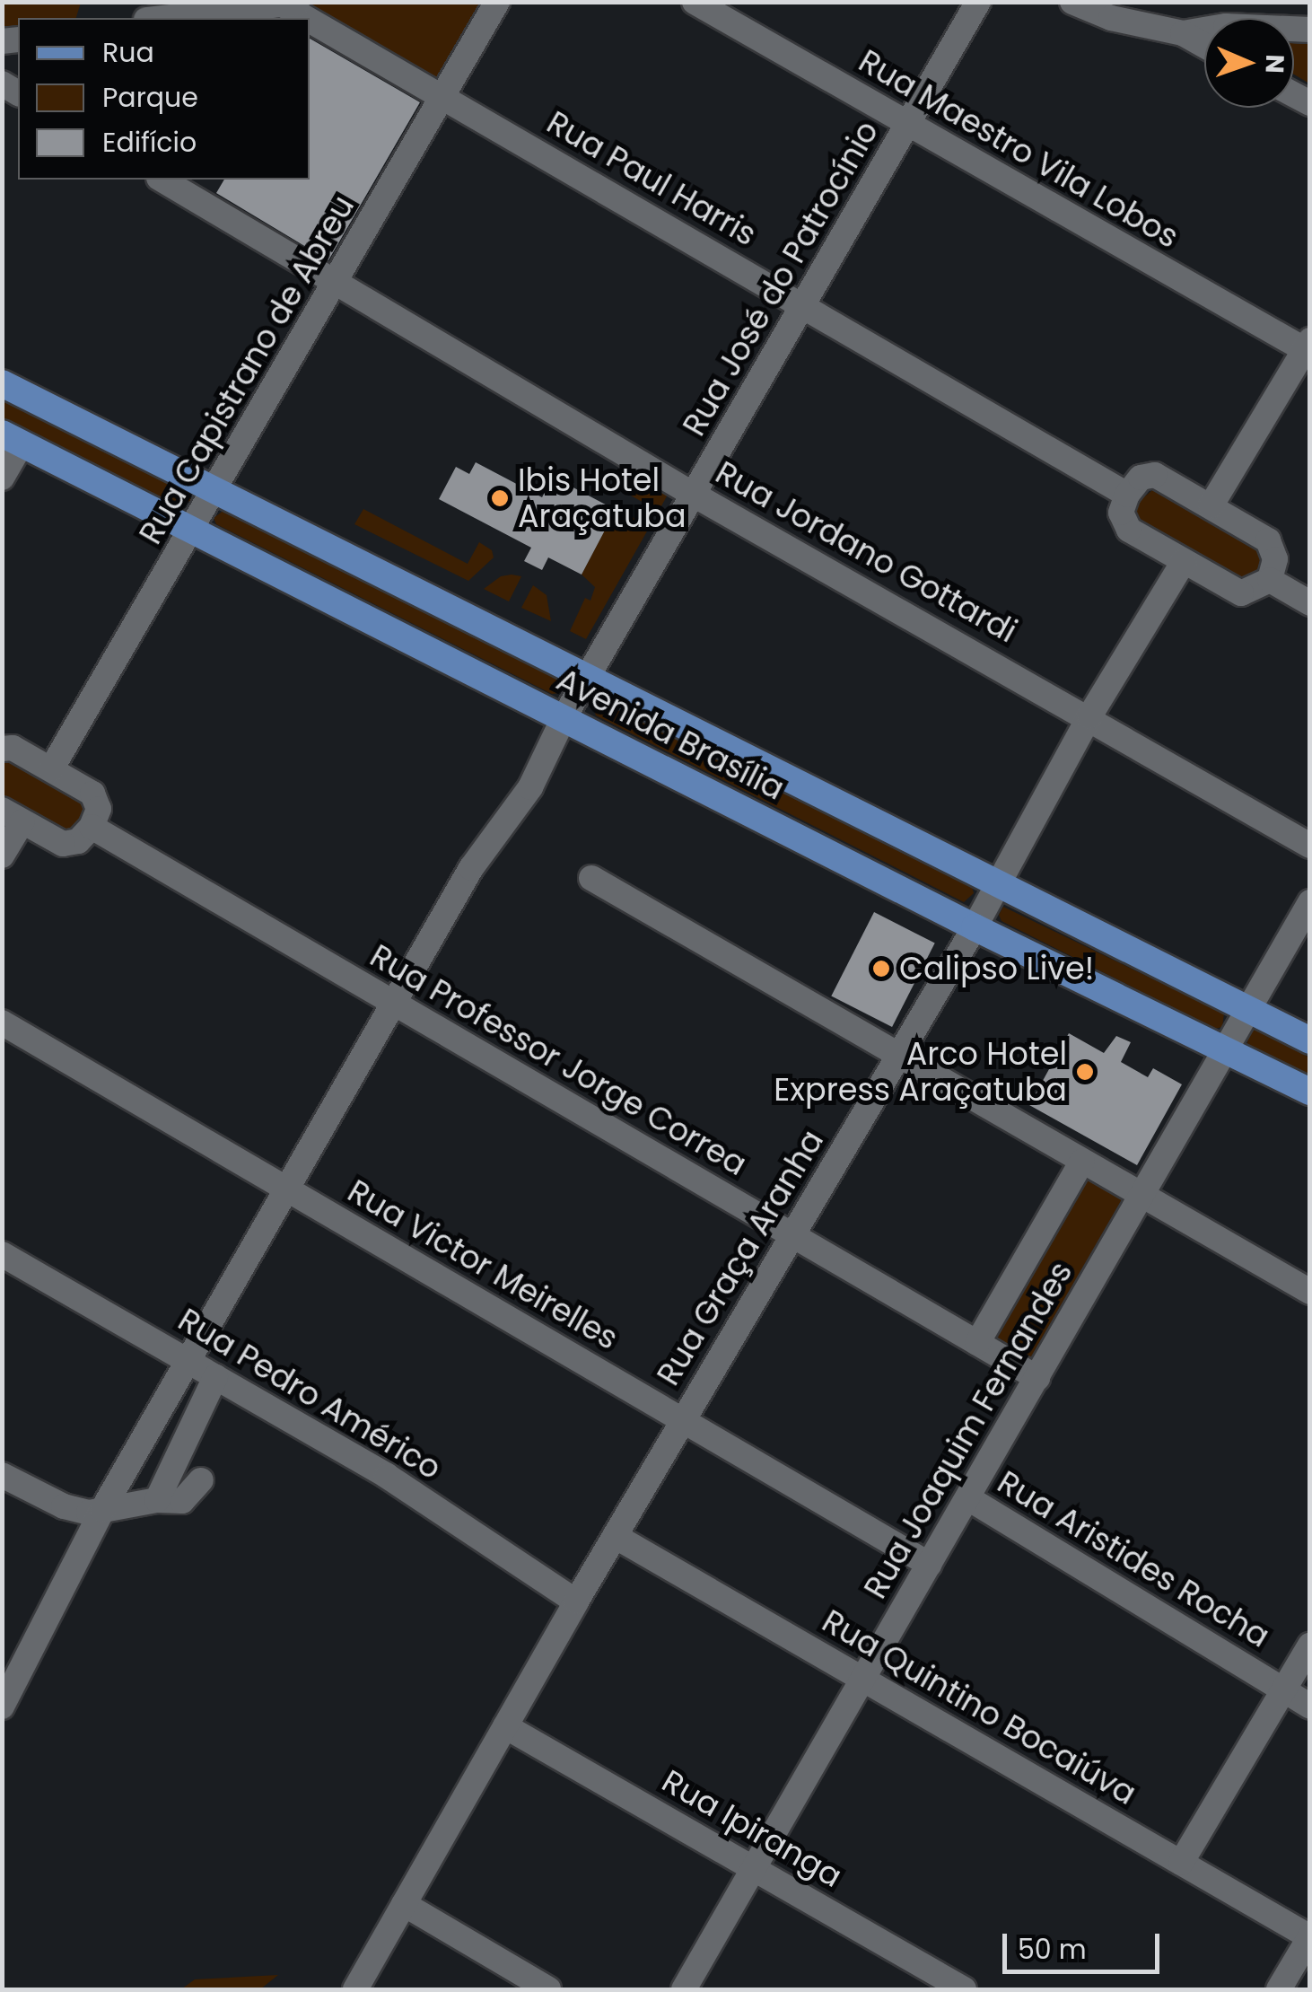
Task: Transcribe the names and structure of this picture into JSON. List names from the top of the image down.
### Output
{
  "streets": {
    "main road": ["Avenida Brasília"],
    "street": [
      "Rua Maestro Vila Lobos",
      "Rua Paul Harris",
      "Rua José do Patrocínio",
      "Rua Capistrano de Abreu",
      "Rua Jordano Gottardi",
      "Rua Professor Jorge Correa",
      "Rua Graça Aranha",
      "Rua Victor Meirelles",
      "Rua Pedro Américo",
      "Rua Joaquim Fernandes",
      "Rua Aristides Rocha",
      "Rua Quintino Bocaiúva",
      "Rua Ipiranga"
    ]
  },
  "crossings": [
    ["Rua Maestro Vila Lobos", "Rua José do Patrocínio"],
    ["Rua Paul Harris", "Rua José do Patrocínio"],
    ["Rua Paul Harris", "Rua Capistrano de Abreu"],
    ["Rua José do Patrocínio", "Rua Jordano Gottardi"],
    ["Rua José do Patrocínio", "Avenida Brasília"],
    ["Rua José do Patrocínio", "Rua Professor Jorge Correa"],
    ["Rua José do Patrocínio", "Rua Victor Meirelles"],
    ["Rua Capistrano de Abreu", "Rua Jordano Gottardi"],
    ["Rua Capistrano de Abreu", "Avenida Brasília"],
    ["Rua Jordano Gottardi", "Rua Graça Aranha"],
    ["Avenida Brasília", "Rua Graça Aranha"],
    ["Avenida Brasília", "Rua Joaquim Fernandes"],
    ["Rua Professor Jorge Correa", "Rua Graça Aranha"],
    ["Rua Professor Jorge Correa", "Rua Joaquim Fernandes"],
    ["Rua Graça Aranha", "Rua Victor Meirelles"],
    ["Rua Graça Aranha", "Rua Pedro Américo"],
    ["Rua Graça Aranha", "Rua Quintino Bocaiúva"],
    ["Rua Graça Aranha", "Rua Ipiranga"],
    ["Rua Victor Meirelles", "Rua Joaquim Fernandes"],
    ["Rua Joaquim Fernandes", "Rua Aristides Rocha"],
    ["Rua Joaquim Fernandes", "Rua Quintino Bocaiúva"],
    ["Rua Joaquim Fernandes", "Rua Ipiranga"]
  ],
  "places": ["Ibis Hotel Araçatuba", "Calipso Live!", "Arco Hotel Express Araçatuba"],
  "legend": ["Rua", "Parque", "Edifício"],
  "scale_bar": "50 m",
  "north": "right"
}
